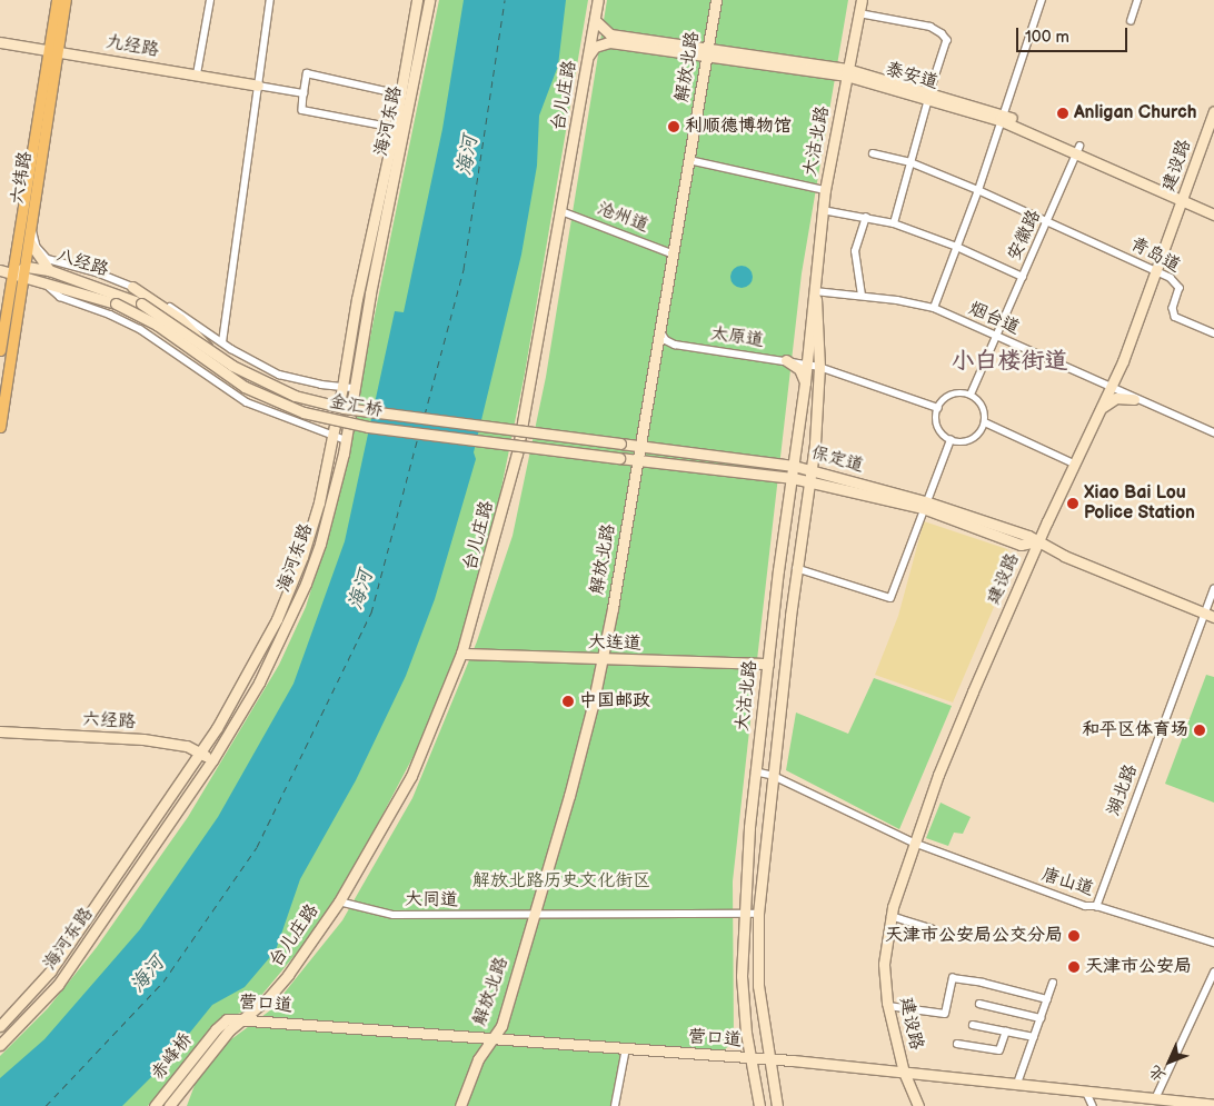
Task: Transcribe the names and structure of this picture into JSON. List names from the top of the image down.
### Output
{
  "streets": {
    "main road": ["六纬路"],
    "street": [
      "九经路",
      "解放北路",
      "泰安道",
      "台儿庄路",
      "海河东路",
      "大沽北路",
      "建设路",
      "沧州道",
      "安徽路",
      "青岛道",
      "八经路",
      "烟台道",
      "太原道",
      "金汇桥",
      "保定道",
      "大连道",
      "六经路",
      "湖北路",
      "唐山道",
      "大同道",
      "营口道",
      "赤峰桥"
    ]
  },
  "crossings": [
    ["九经路", "六纬路"],
    ["解放北路", "泰安道"],
    ["解放北路", "沧州道"],
    ["解放北路", "太原道"],
    ["解放北路", "金汇桥"],
    ["解放北路", "大连道"],
    ["解放北路", "大同道"],
    ["解放北路", "营口道"],
    ["泰安道", "台儿庄路"],
    ["泰安道", "大沽北路"],
    ["泰安道", "建设路"],
    ["泰安道", "安徽路"],
    ["台儿庄路", "沧州道"],
    ["台儿庄路", "大连道"],
    ["台儿庄路", "大同道"],
    ["台儿庄路", "营口道"],
    ["海河东路", "六经路"],
    ["大沽北路", "烟台道"],
    ["大沽北路", "太原道"],
    ["大沽北路", "保定道"],
    ["大沽北路", "大连道"],
    ["大沽北路", "唐山道"],
    ["大沽北路", "大同道"],
    ["大沽北路", "营口道"],
    ["建设路", "青岛道"],
    ["建设路", "烟台道"],
    ["建设路", "保定道"],
    ["建设路", "唐山道"],
    ["建设路", "营口道"],
    ["六纬路", "八经路"],
    ["安徽路", "青岛道"],
    ["安徽路", "烟台道"],
    ["安徽路", "太原道"],
    ["八经路", "金汇桥"],
    ["保定道", "湖北路"],
    ["湖北路", "唐山道"],
    ["营口道", "赤峰桥"]
  ],
  "districts": ["小白楼街道"],
  "water": ["海河"],
  "parks": ["解放北路历史文化街区"],
  "places": [
    "Anligan Church",
    "利顺德博物馆",
    "Xiao Bai Lou Police Station",
    "中国邮政",
    "和平区体育场",
    "天津市公安局公交分局",
    "天津市公安局"
  ],
  "scale_bar": "100 m",
  "north": "bottom left"
}
